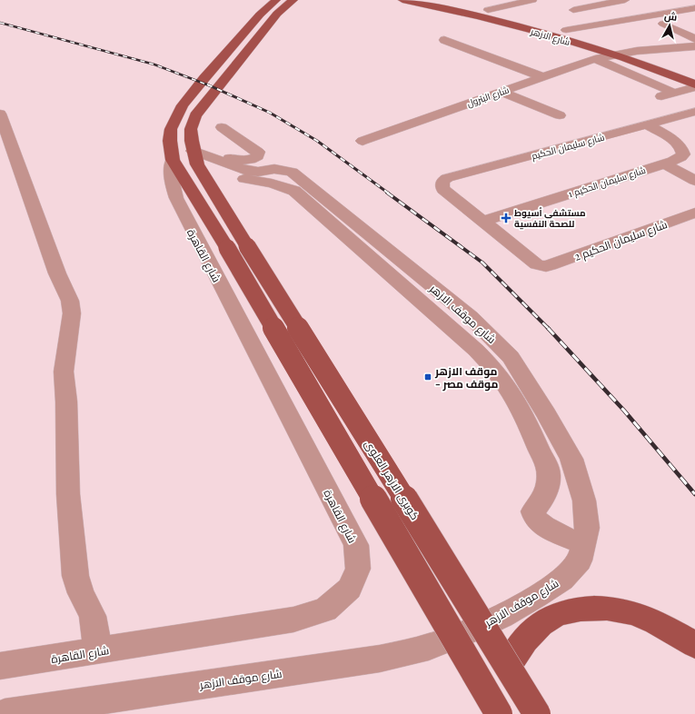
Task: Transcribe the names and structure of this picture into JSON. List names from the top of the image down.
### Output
{
  "streets": {
    "main road": ["شارع الازهر", "شارع القاهرة", "كوبرى الازهر العلوى"],
    "street": [
      "شارع البترول",
      "شارع سليمان الحكيم",
      "شارع سليمان الحكيم 1",
      "شارع سليمان الحكيم 2",
      "شارع موقف الازهر"
    ]
  },
  "crossings": [
    ["شارع الازهر", "شارع البترول"],
    ["شارع سليمان الحكيم", "شارع سليمان الحكيم 1"],
    ["شارع سليمان الحكيم", "شارع سليمان الحكيم 2"],
    ["شارع سليمان الحكيم 1", "شارع سليمان الحكيم 2"],
    ["شارع القاهرة", "شارع موقف الازهر"],
    ["شارع القاهرة", "كوبرى الازهر العلوى"]
  ],
  "places": {
    "health": ["مستشفى أسيوط للصحة النفسية"],
    "transit": ["موقف الازهر - موقف مصر"]
  },
  "north": "top"
}
